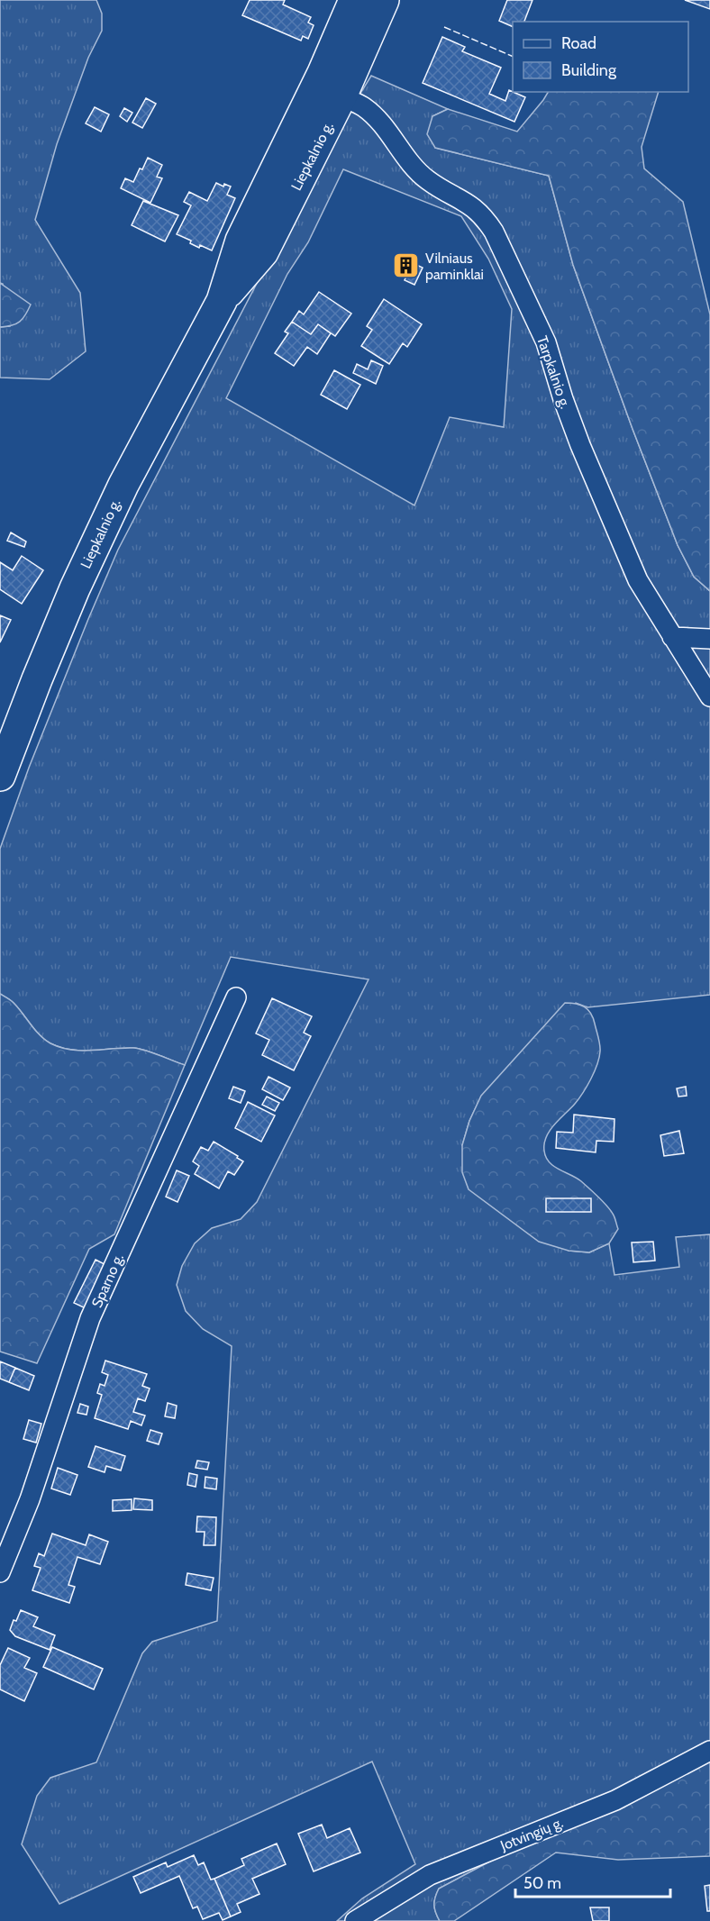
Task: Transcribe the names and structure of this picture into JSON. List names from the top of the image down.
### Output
{
  "streets": {
    "main road": ["Liepkalnio g."],
    "street": ["Tarpkalnio g.", "Sparno g.", "Jotvingių g."]
  },
  "crossings": [
    ["Liepkalnio g.", "Tarpkalnio g."]
  ],
  "places": {
    "building": ["Vilniaus paminklai"]
  },
  "legend": ["Road", "Building"],
  "scale_bar": "50 m"
}
